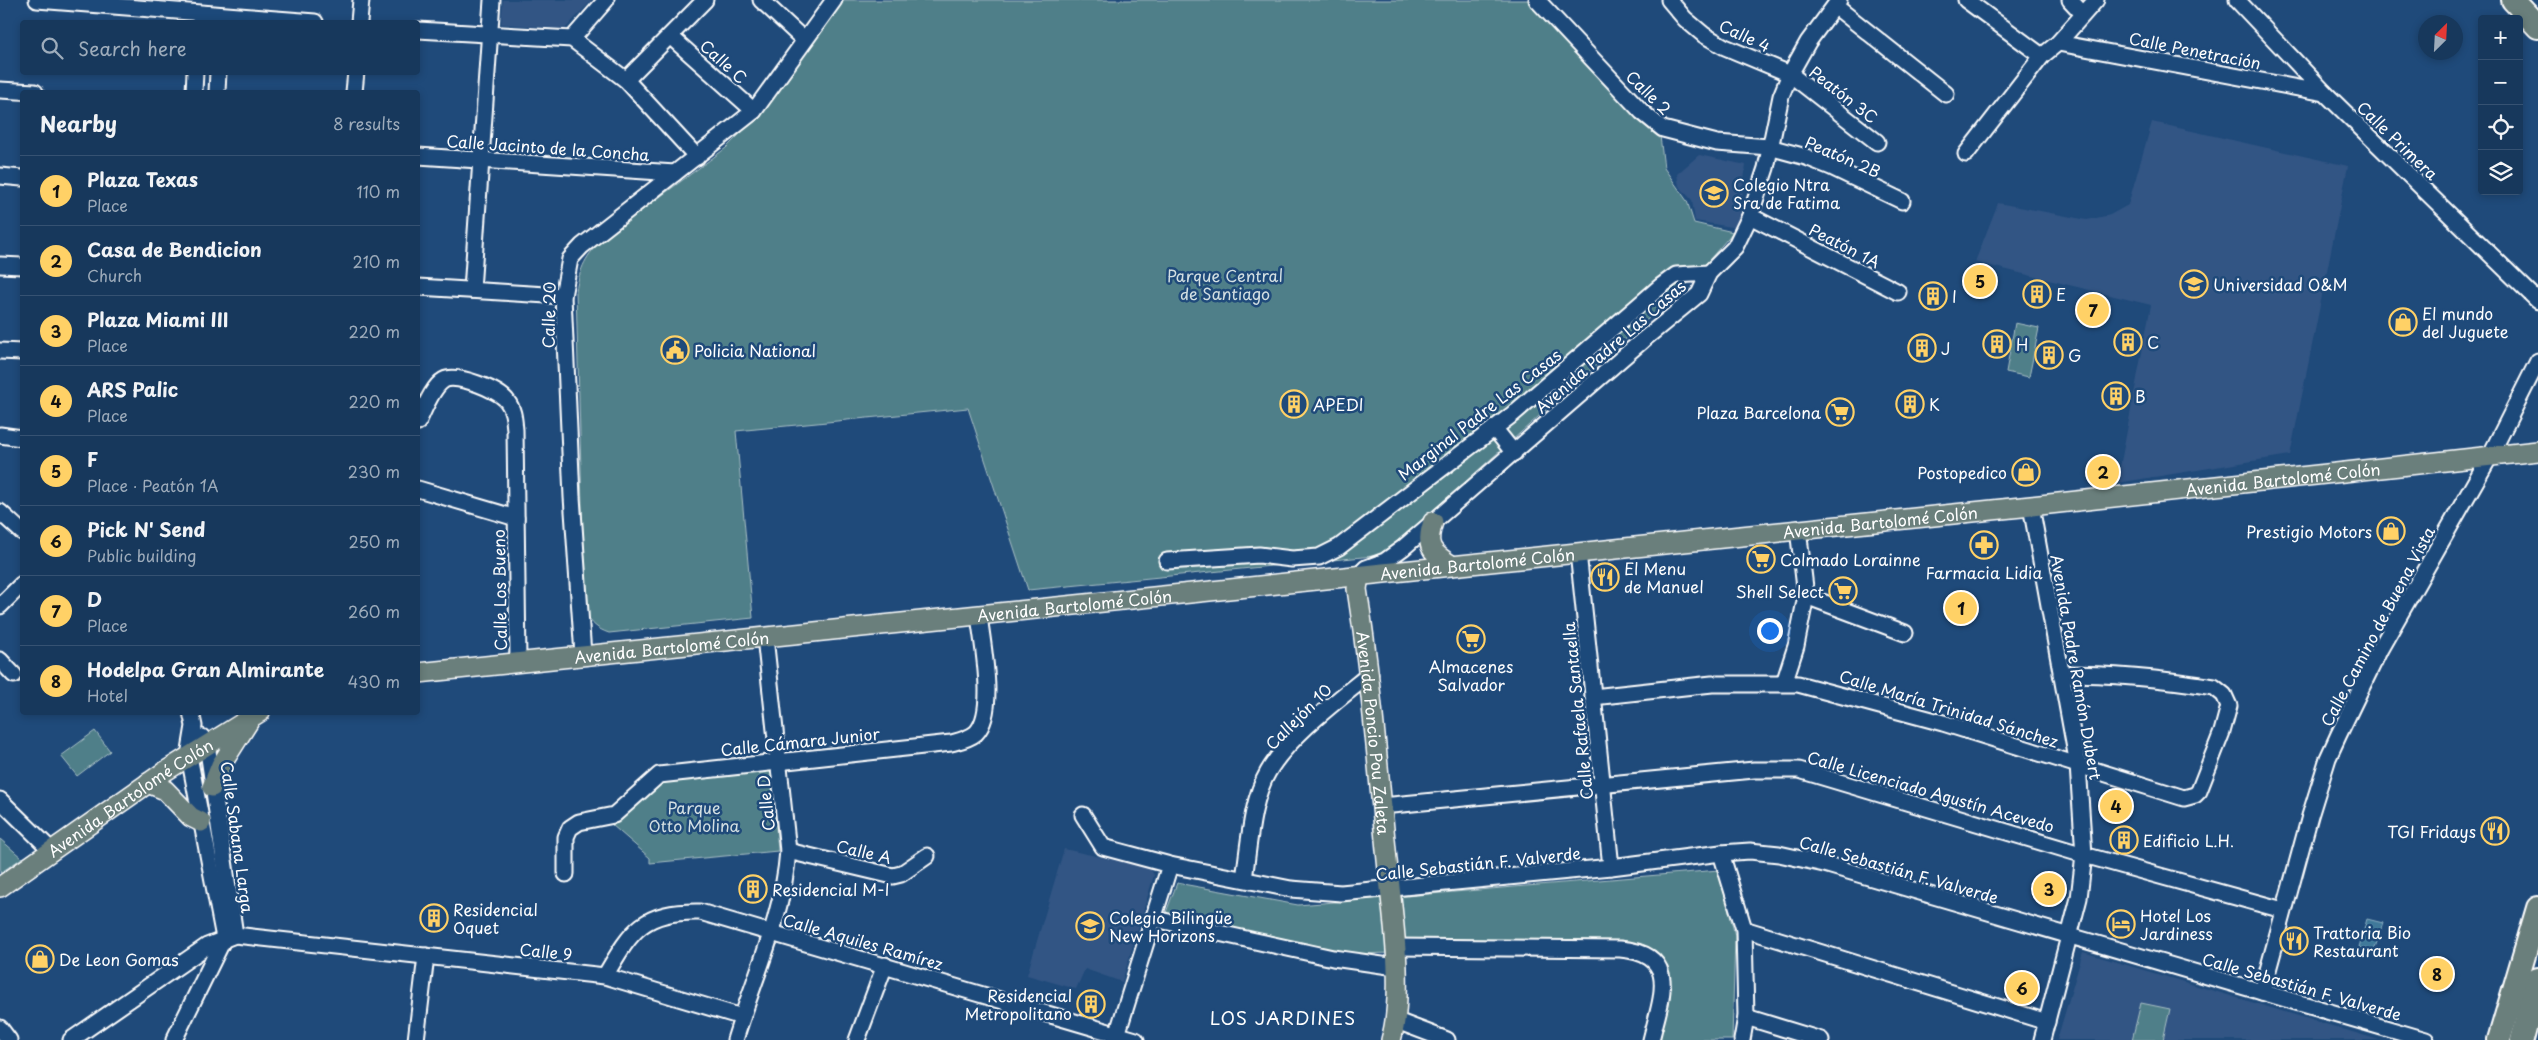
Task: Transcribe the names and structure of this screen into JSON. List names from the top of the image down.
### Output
{
  "streets": {
    "main road": ["Avenida Bartolomé Colón", "Avenida Poncio Pou Zaleta"],
    "street": [
      "Calle 4",
      "Calle Penetración",
      "Calle C",
      "Calle 2",
      "Peatón 3C",
      "Calle Primera",
      "Calle Jacinto de la Concha",
      "Peatón 2B",
      "Peatón 1A",
      "Calle 20",
      "Avenida Padre Las Casas",
      "Marginal Padre Las Casas",
      "Calle Los Bueno",
      "Calle Camino de Buena Vista",
      "Avenida Padre Ramón Dubert",
      "Calle María Trinidad Sánchez",
      "Calle Rafaela Santaella",
      "Callejón 10",
      "Calle Cámara Junior",
      "Calle Licenciado Agustín Acevedo",
      "Calle D",
      "Calle Sabana Larga",
      "Calle A",
      "Calle Sebastián F. Valverde",
      "Calle Aquiles Ramírez",
      "Calle 9"
    ]
  },
  "crossings": [
    ["Calle 4", "Peatón 3C"],
    ["Calle 4", "Avenida Padre Las Casas"],
    ["Calle Penetración", "Calle Primera"],
    ["Calle C", "Calle 20"],
    ["Calle 2", "Peatón 2B"],
    ["Calle 2", "Avenida Padre Las Casas"],
    ["Peatón 3C", "Avenida Padre Las Casas"],
    ["Calle Jacinto de la Concha", "Calle 20"],
    ["Peatón 2B", "Avenida Padre Las Casas"],
    ["Peatón 1A", "Avenida Padre Las Casas"],
    ["Calle 20", "Avenida Bartolomé Colón"],
    ["Avenida Padre Las Casas", "Marginal Padre Las Casas"],
    ["Avenida Padre Las Casas", "Avenida Bartolomé Colón"],
    ["Avenida Padre Las Casas", "Avenida Poncio Pou Zaleta"],
    ["Avenida Bartolomé Colón", "Calle Los Bueno"],
    ["Avenida Bartolomé Colón", "Calle Camino de Buena Vista"],
    ["Avenida Bartolomé Colón", "Avenida Padre Ramón Dubert"],
    ["Avenida Bartolomé Colón", "Calle Rafaela Santaella"],
    ["Avenida Bartolomé Colón", "Avenida Poncio Pou Zaleta"],
    ["Avenida Bartolomé Colón", "Calle Cámara Junior"],
    ["Avenida Bartolomé Colón", "Calle D"],
    ["Avenida Bartolomé Colón", "Calle Sabana Larga"],
    ["Calle Camino de Buena Vista", "Calle Licenciado Agustín Acevedo"],
    ["Calle Camino de Buena Vista", "Calle Sebastián F. Valverde"],
    ["Avenida Padre Ramón Dubert", "Calle María Trinidad Sánchez"],
    ["Avenida Padre Ramón Dubert", "Calle Licenciado Agustín Acevedo"],
    ["Avenida Padre Ramón Dubert", "Calle Sebastián F. Valverde"],
    ["Calle María Trinidad Sánchez", "Calle Rafaela Santaella"],
    ["Calle Rafaela Santaella", "Calle Licenciado Agustín Acevedo"],
    ["Calle Rafaela Santaella", "Calle Sebastián F. Valverde"],
    ["Callejón 10", "Avenida Poncio Pou Zaleta"],
    ["Callejón 10", "Calle Sebastián F. Valverde"],
    ["Avenida Poncio Pou Zaleta", "Calle Licenciado Agustín Acevedo"],
    ["Avenida Poncio Pou Zaleta", "Calle Sebastián F. Valverde"],
    ["Calle Cámara Junior", "Calle D"],
    ["Calle D", "Calle A"],
    ["Calle D", "Calle Aquiles Ramírez"],
    ["Calle D", "Calle 9"],
    ["Calle Sabana Larga", "Calle 9"],
    ["Calle Aquiles Ramírez", "Calle 9"]
  ],
  "districts": ["LOS JARDINES"],
  "parks": ["Parque Central de Santiago", "Parque Otto Molina"],
  "places": {
    "school or university": ["Colegio Ntra Sra de Fatima", "Universidad O&M", "Colegio Bilingüe New Horizons"],
    "building": [
      "E",
      "I",
      "C",
      "H",
      "J",
      "G",
      "B",
      "APEDI",
      "K",
      "Edificio L.H.",
      "Residencial M-I",
      "Residencial Oquet",
      "Residencial Metropolitano"
    ],
    "shop": [
      "El mundo del Juguete",
      "Postopedico",
      "Prestigio Motors",
      "De Leon Gomas"
    ],
    "public building": ["Policia National"],
    "supermarket": [
      "Plaza Barcelona",
      "Colmado Lorainne",
      "Shell Select",
      "Almacenes Salvador"
    ],
    "pharmacy": ["Farmacia Lidia"],
    "restaurant": ["El Menu de Manuel", "TGI Fridays", "Trattoria Bio Restaurant"],
    "hotel": ["Hotel Los Jardiness"]
  },
  "north": "top right",
  "page": {
    "map_buttons": ["+", "−"],
    "search": "Search here",
    "heading": ["Nearby", "8 results"],
    "list": [
      {
        "mark": "1",
        "name": "Plaza Texas",
        "note": "Place",
        "value": "110 m"
      },
      {
        "mark": "2",
        "name": "Casa de Bendicion",
        "note": "Church",
        "value": "210 m"
      },
      {
        "mark": "3",
        "name": "Plaza Miami III",
        "note": "Place",
        "value": "220 m"
      },
      {
        "mark": "4",
        "name": "ARS Palic",
        "note": "Place",
        "value": "220 m"
      },
      {
        "mark": "5",
        "name": "F",
        "note": "Place · Peatón 1A",
        "value": "230 m"
      },
      {
        "mark": "6",
        "name": "Pick N' Send",
        "note": "Public building",
        "value": "250 m"
      },
      {
        "mark": "7",
        "name": "D",
        "note": "Place",
        "value": "260 m"
      },
      {
        "mark": "8",
        "name": "Hodelpa Gran Almirante",
        "note": "Hotel",
        "value": "430 m"
      }
    ],
    "pins": [
      "5",
      "7",
      "2",
      "1",
      "4",
      "3",
      "8",
      "6"
    ]
  }
}
